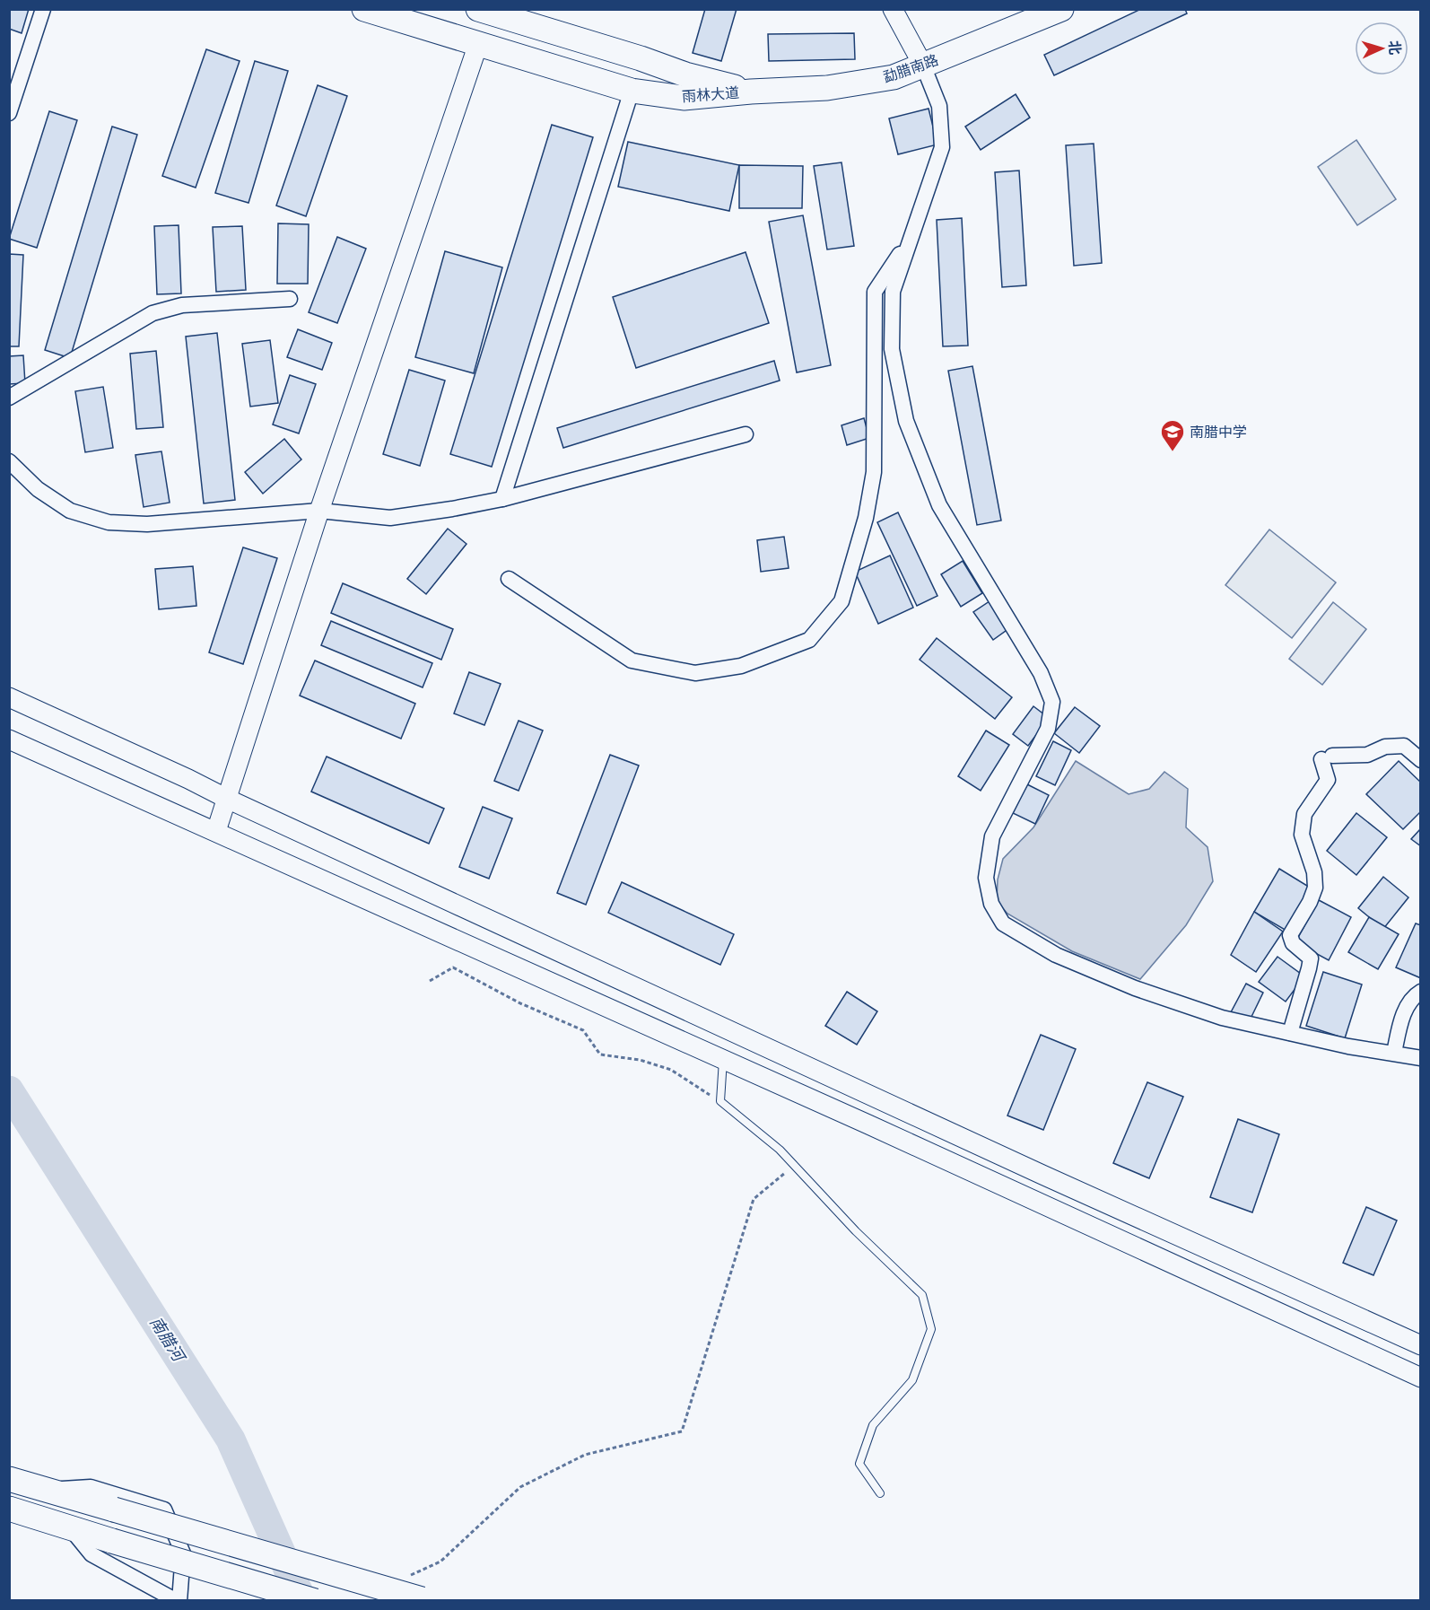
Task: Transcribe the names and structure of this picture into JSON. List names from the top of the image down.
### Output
{
  "streets": {
    "highway": ["勐腊南路", "雨林大道"]
  },
  "crossings": [
    ["勐腊南路", "雨林大道"]
  ],
  "water": ["南腊河"],
  "places": {
    "school or university": ["南腊中学"]
  },
  "north": "right"
}
